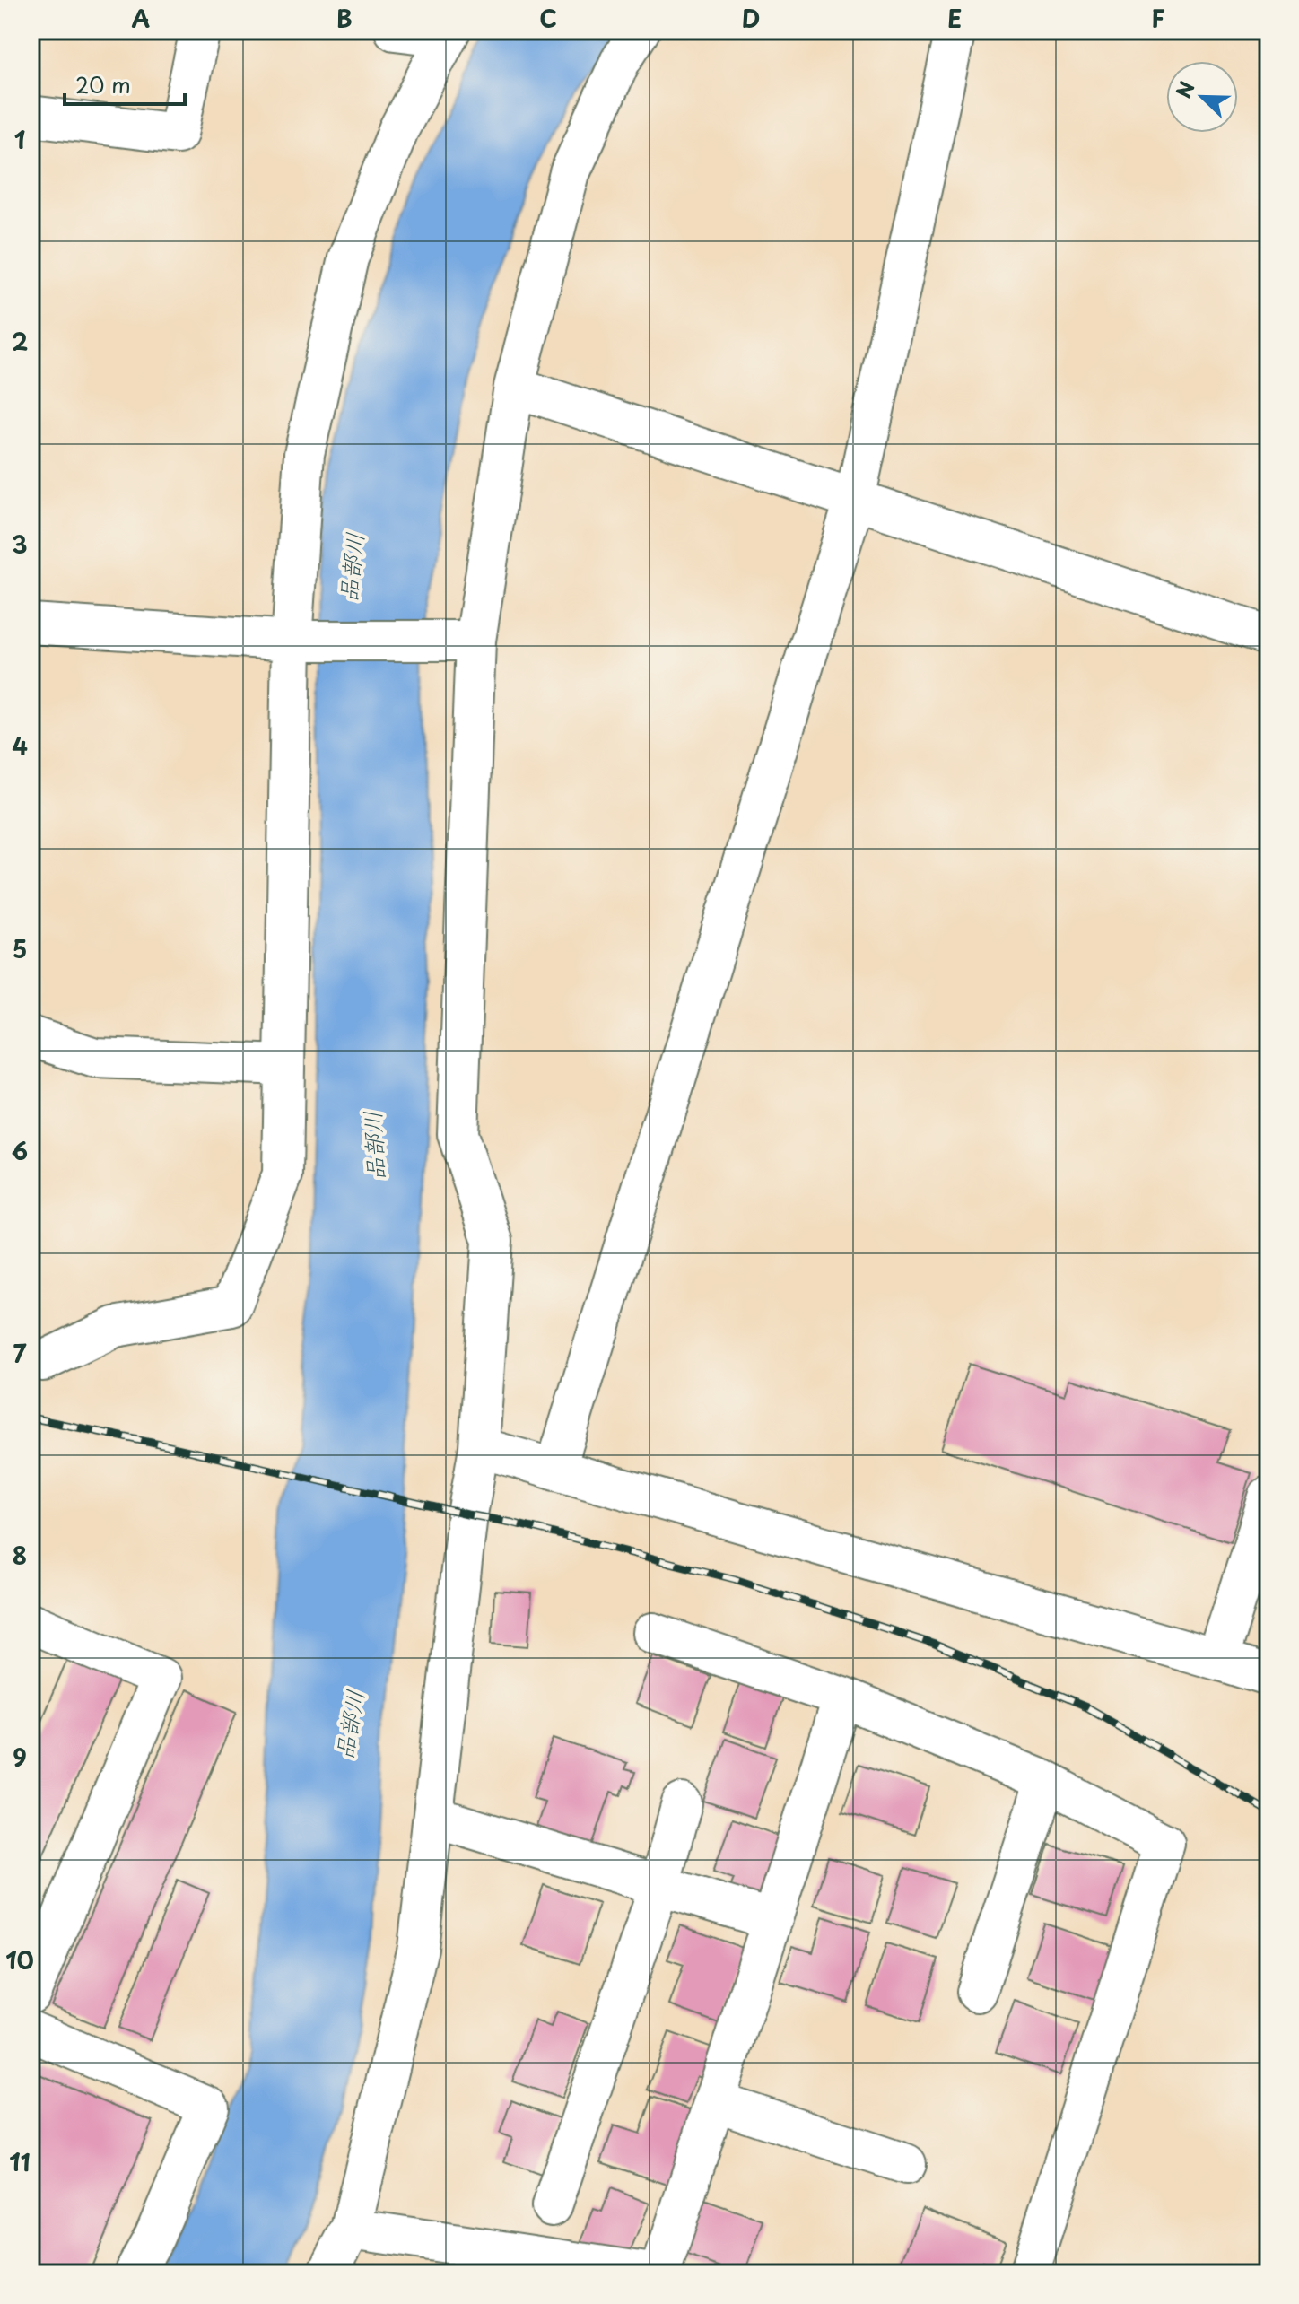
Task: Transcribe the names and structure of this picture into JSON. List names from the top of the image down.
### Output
{
  "water": ["品部川"],
  "scale_bar": "20 m",
  "north": "top left",
  "grid": {
    "columns": [
      "A",
      "B",
      "C",
      "D",
      "E",
      "F"
    ],
    "rows": [
      "1",
      "2",
      "3",
      "4",
      "5",
      "6",
      "7",
      "8",
      "9",
      "10",
      "11"
    ]
  }
}
